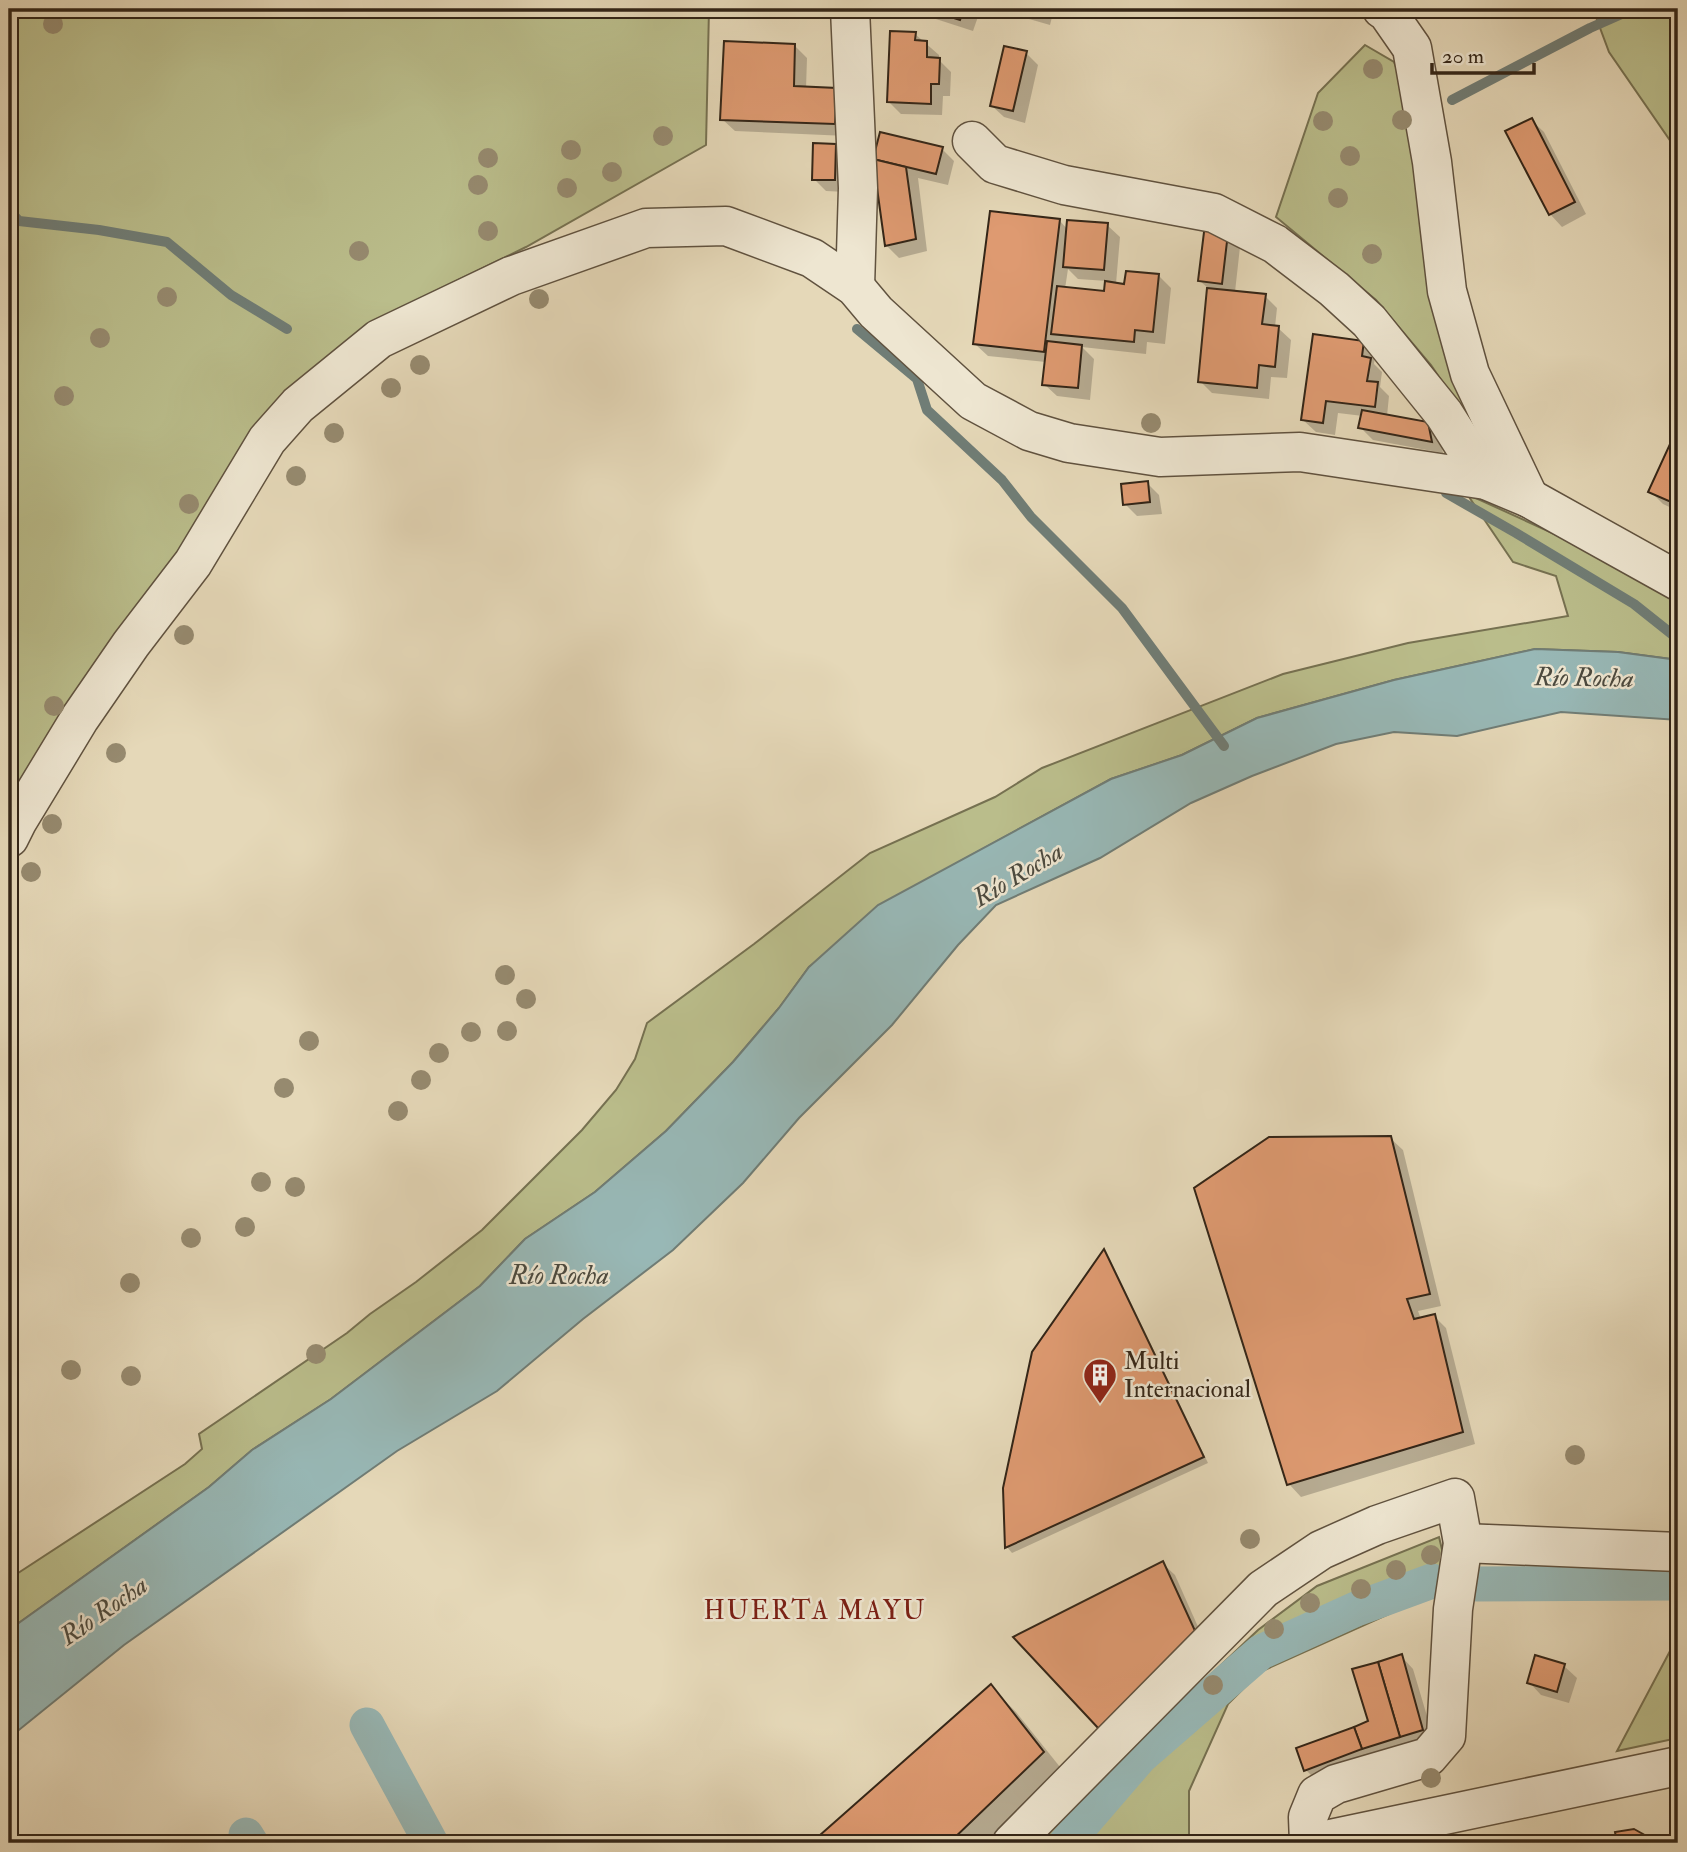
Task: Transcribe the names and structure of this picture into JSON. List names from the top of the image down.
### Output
{
  "districts": ["HUERTA MAYU"],
  "water": ["Río Rocha"],
  "places": {
    "building": ["Multi Internacional"]
  },
  "scale_bar": "20 m"
}
